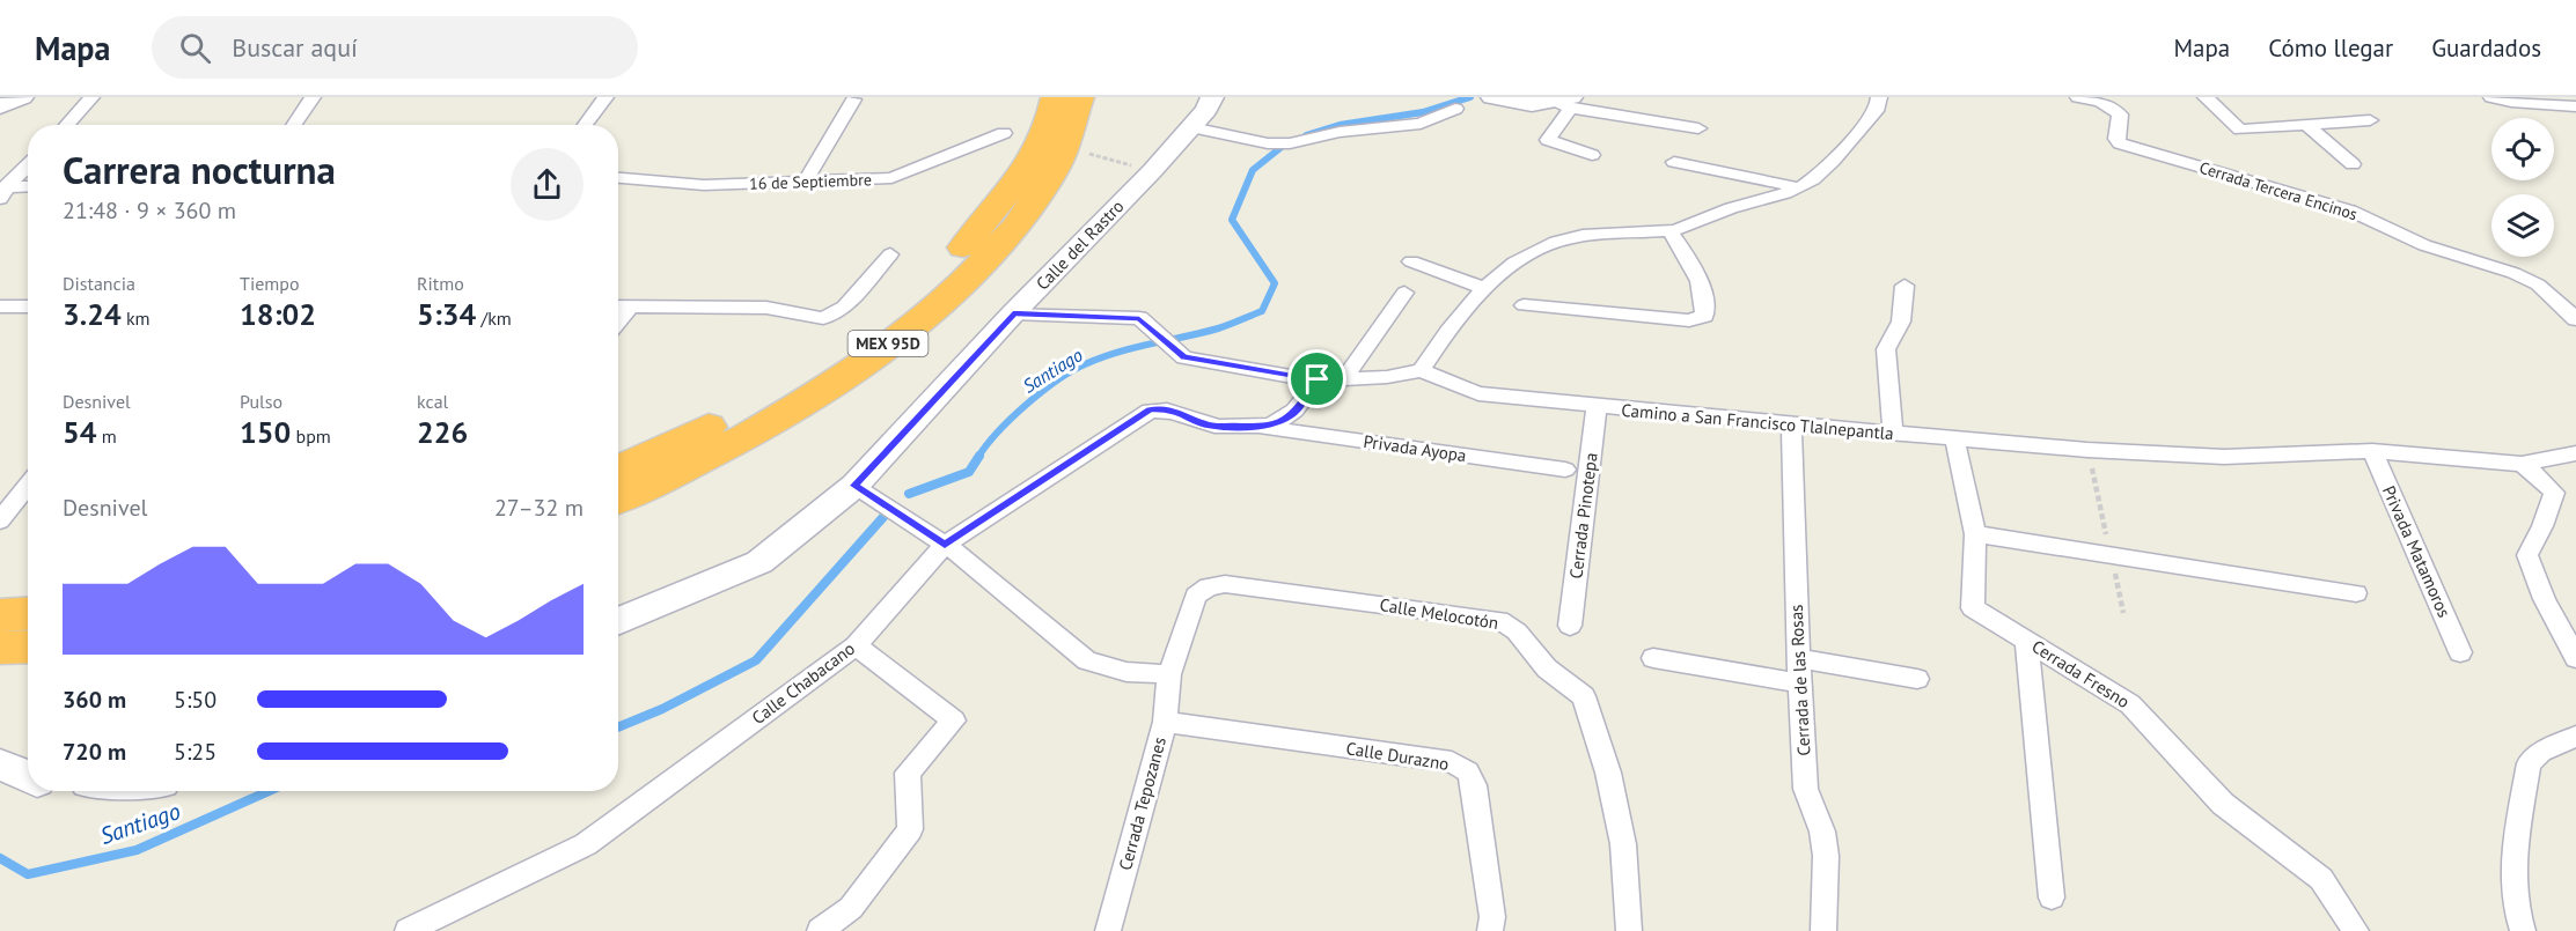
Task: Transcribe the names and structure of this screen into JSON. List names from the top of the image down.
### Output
{
  "streets": {
    "highway": ["MEX 95D"],
    "main road": ["Calle del Rastro"],
    "street": [
      "16 de Septiembre",
      "Cerrada Tercera Encinos",
      "Camino a San Francisco Tlalnepantla",
      "Privada Ayopa",
      "Cerrada Pinotepa",
      "Privada Matamoros",
      "Calle Melocotón",
      "Cerrada Fresno",
      "Cerrada de las Rosas",
      "Calle Chabacano",
      "Calle Durazno",
      "Cerrada Tepozanes"
    ]
  },
  "crossings": [
    ["Camino a San Francisco Tlalnepantla", "Cerrada Pinotepa"],
    ["Camino a San Francisco Tlalnepantla", "Privada Matamoros"],
    ["Camino a San Francisco Tlalnepantla", "Cerrada Fresno"],
    ["Camino a San Francisco Tlalnepantla", "Cerrada de las Rosas"],
    ["Privada Ayopa", "Calle Chabacano"],
    ["Calle Melocotón", "Cerrada Tepozanes"],
    ["Calle Durazno", "Cerrada Tepozanes"]
  ],
  "water": ["Santiago"],
  "page": {
    "header": "Mapa",
    "search": "Buscar aquí",
    "nav": ["Mapa", "Cómo llegar", "Guardados"],
    "heading": ["Carrera nocturna", "21:48 · 9 × 360 m"],
    "stats": [
      ["Distancia", "3.24 km"],
      ["Tiempo", "18:02"],
      ["Ritmo", "5:34 /km"],
      ["Desnivel", "54 m"],
      ["Pulso", "150 bpm"],
      ["kcal", "226"]
    ],
    "chart": ["Desnivel", "27–32 m"],
    "list": [
      {
        "name": "360 m",
        "note": "5:50"
      },
      {
        "name": "720 m",
        "note": "5:25"
      }
    ]
  }
}
